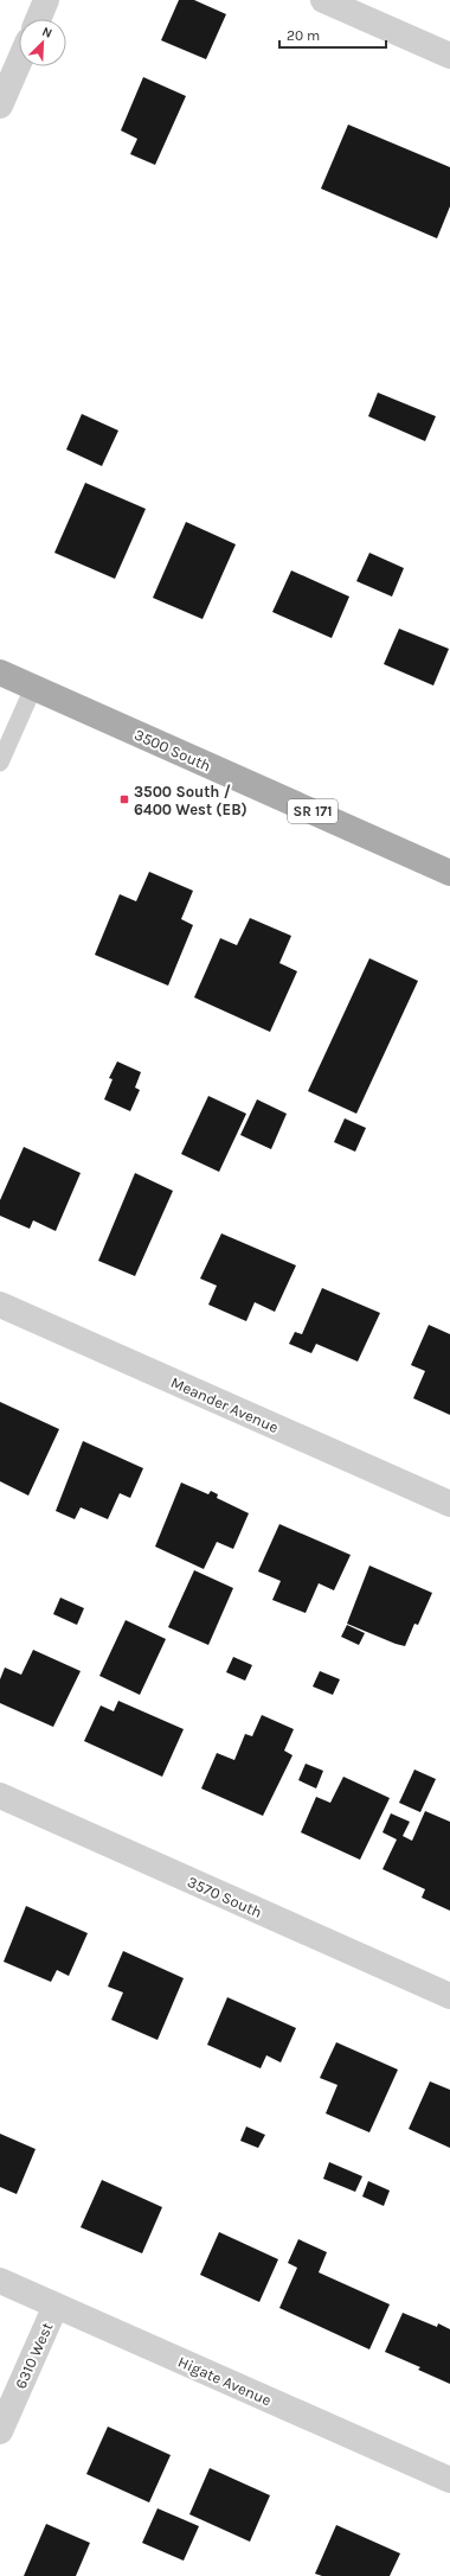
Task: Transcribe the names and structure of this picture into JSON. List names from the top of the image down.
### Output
{
  "streets": {
    "main road": ["3500 South", "SR 171"],
    "street": [
      "Meander Avenue",
      "3570 South",
      "6310 West",
      "Higate Avenue"
    ]
  },
  "crossings": [
    ["6310 West", "Higate Avenue"]
  ],
  "places": {
    "transit": ["3500 South / 6400 West (EB)"]
  },
  "scale_bar": "20 m",
  "north": "top right"
}
